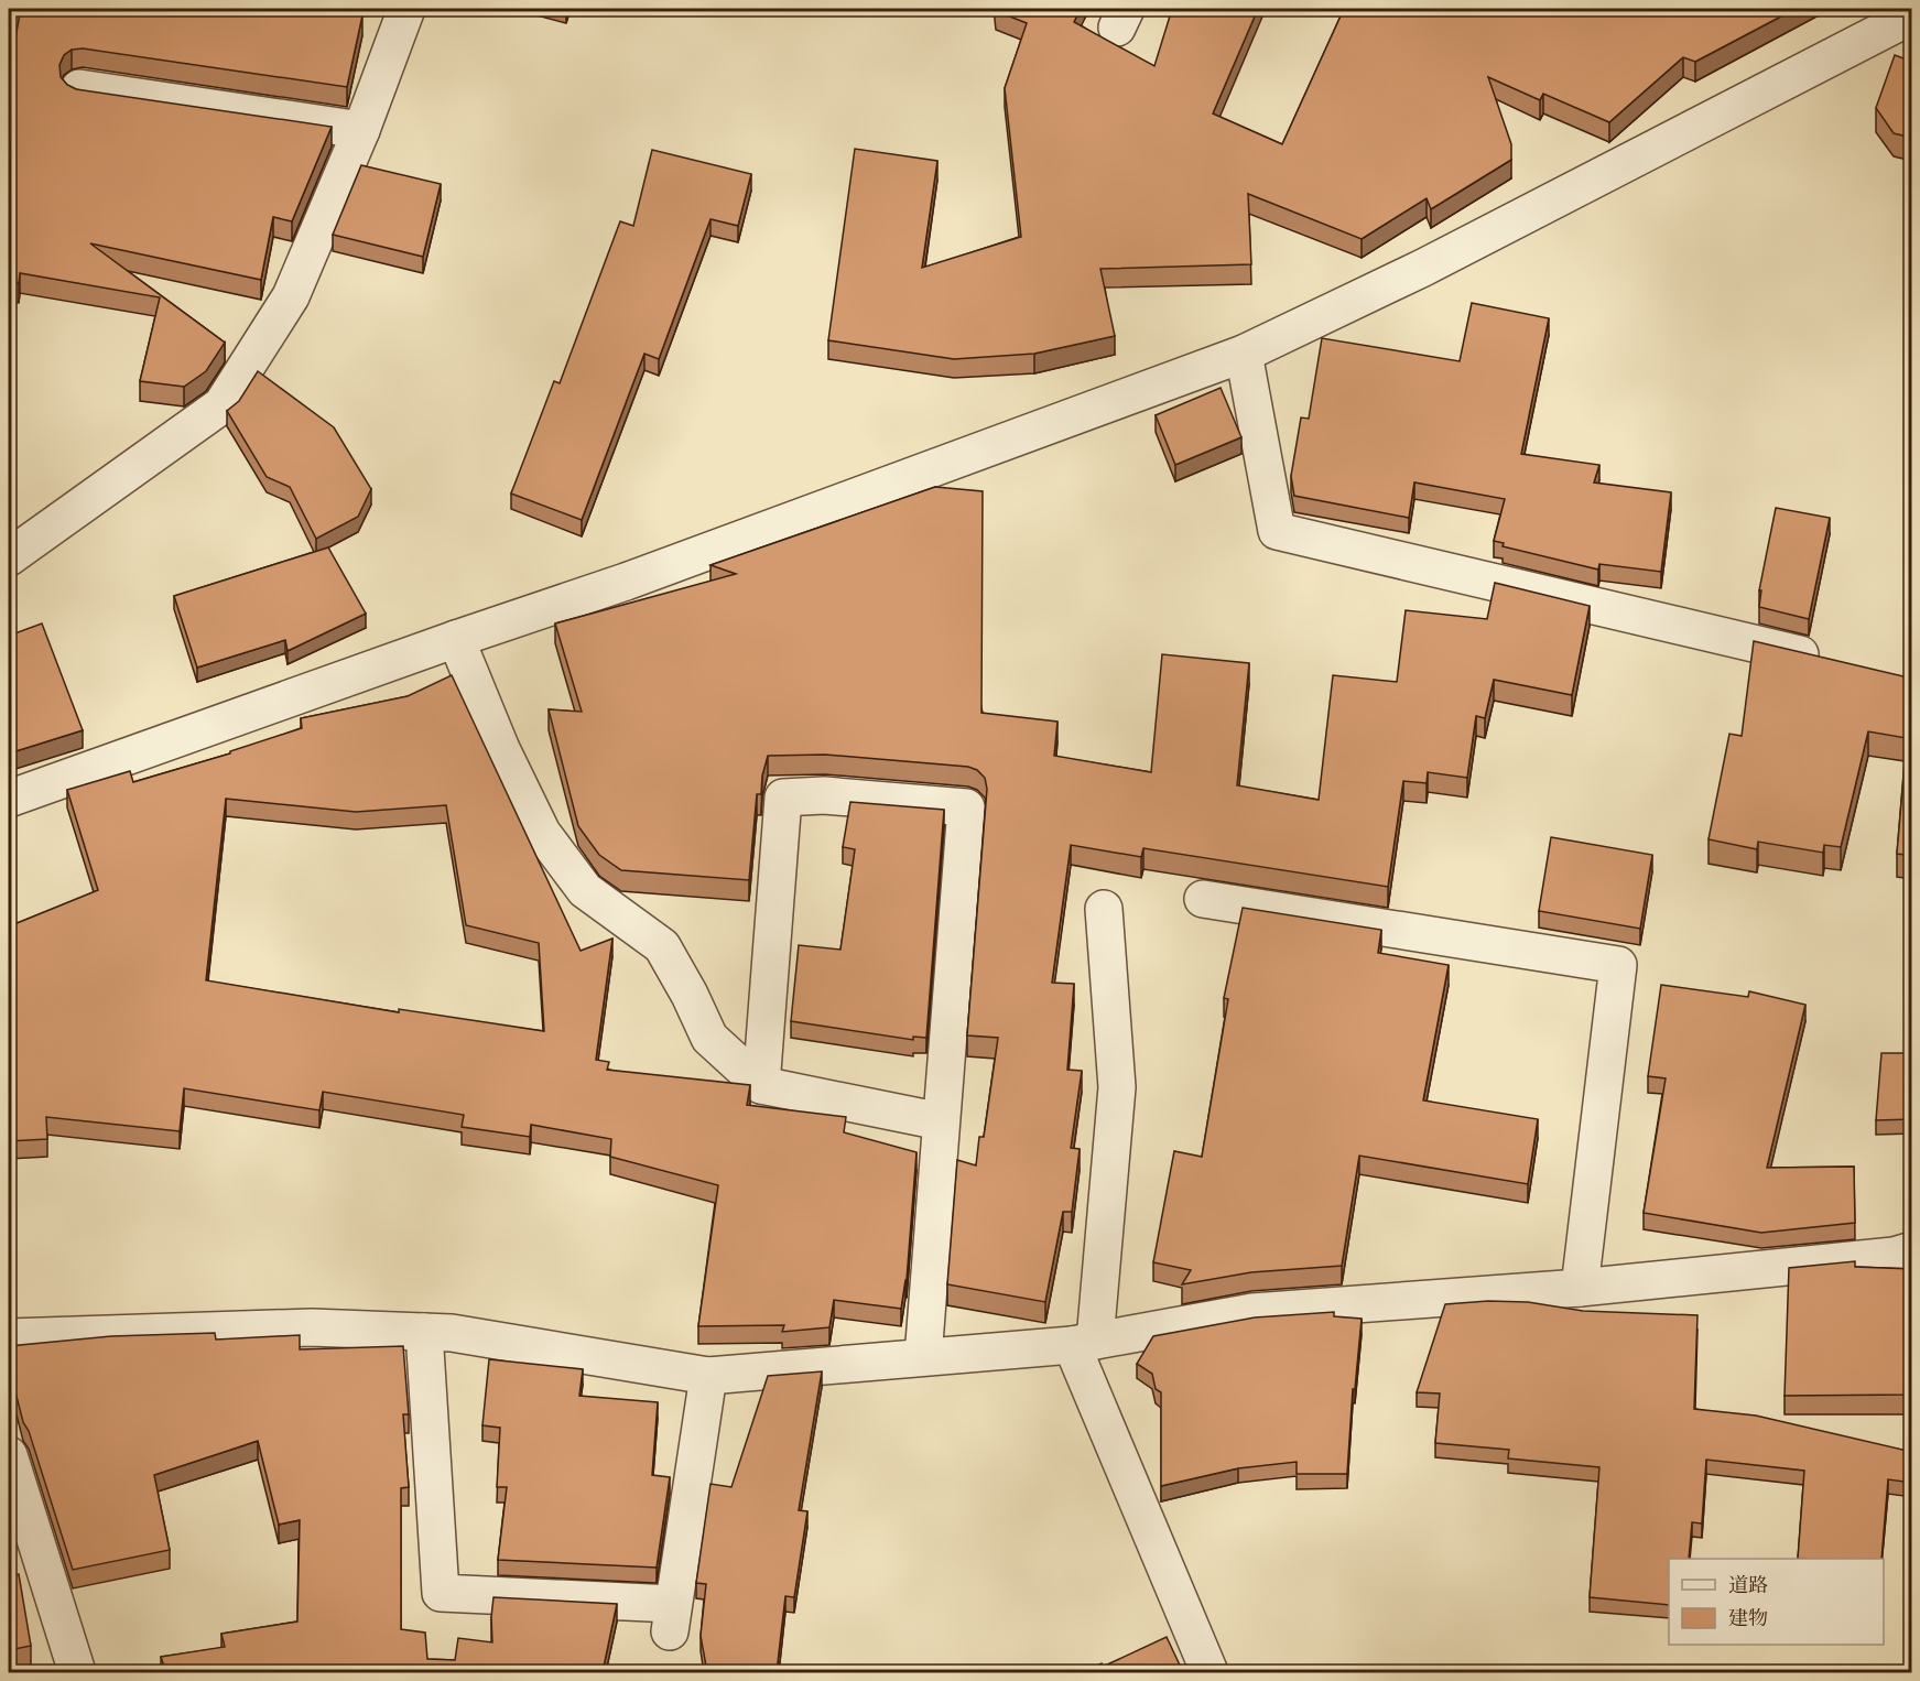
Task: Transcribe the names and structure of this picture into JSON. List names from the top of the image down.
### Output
{
  "legend": ["道路", "建物"]
}
